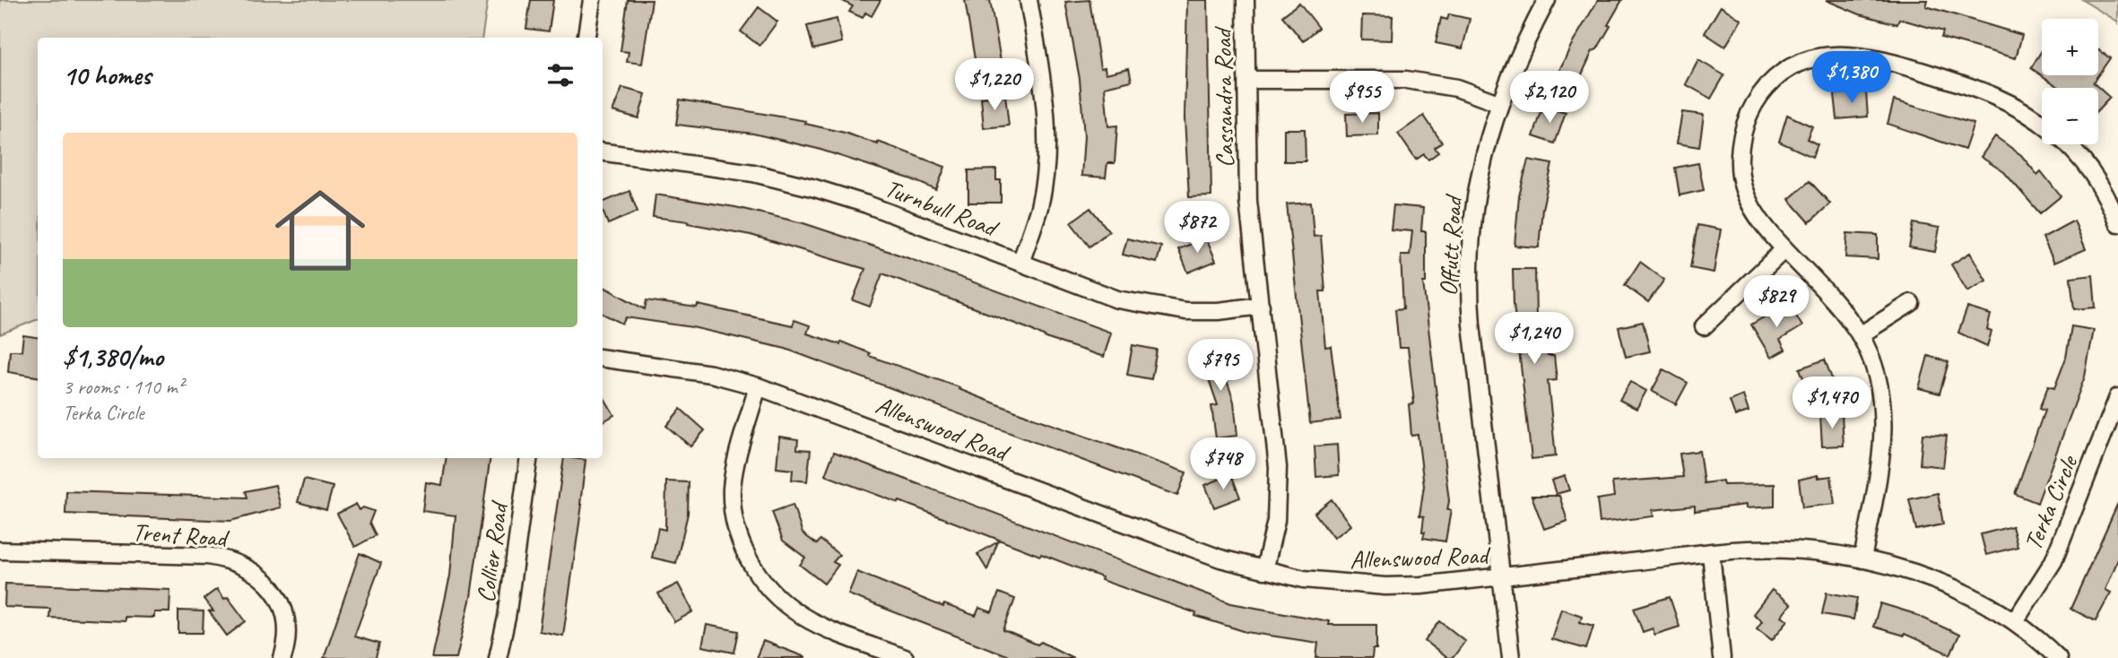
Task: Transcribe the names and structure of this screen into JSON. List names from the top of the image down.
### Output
{
  "streets": {
    "street": [
      "Cassandra Road",
      "Turnbull Road",
      "Offutt Road",
      "Allenswood Road",
      "Terka Circle",
      "Trent Road",
      "Collier Road"
    ]
  },
  "crossings": [
    ["Cassandra Road", "Turnbull Road"],
    ["Cassandra Road", "Allenswood Road"],
    ["Offutt Road", "Allenswood Road"],
    ["Allenswood Road", "Terka Circle"]
  ],
  "page": {
    "map_buttons": ["+", "−"],
    "heading": "10 homes",
    "price": [
      "$1,380",
      "$1,220",
      "$955",
      "$2,120",
      "$872",
      "$829",
      "$1,240",
      "$795",
      "$1,470",
      "$748"
    ],
    "list": [
      {
        "name": "$1,380/mo",
        "note": "3 rooms · 110 m² · Terka Circle"
      }
    ]
  }
}
